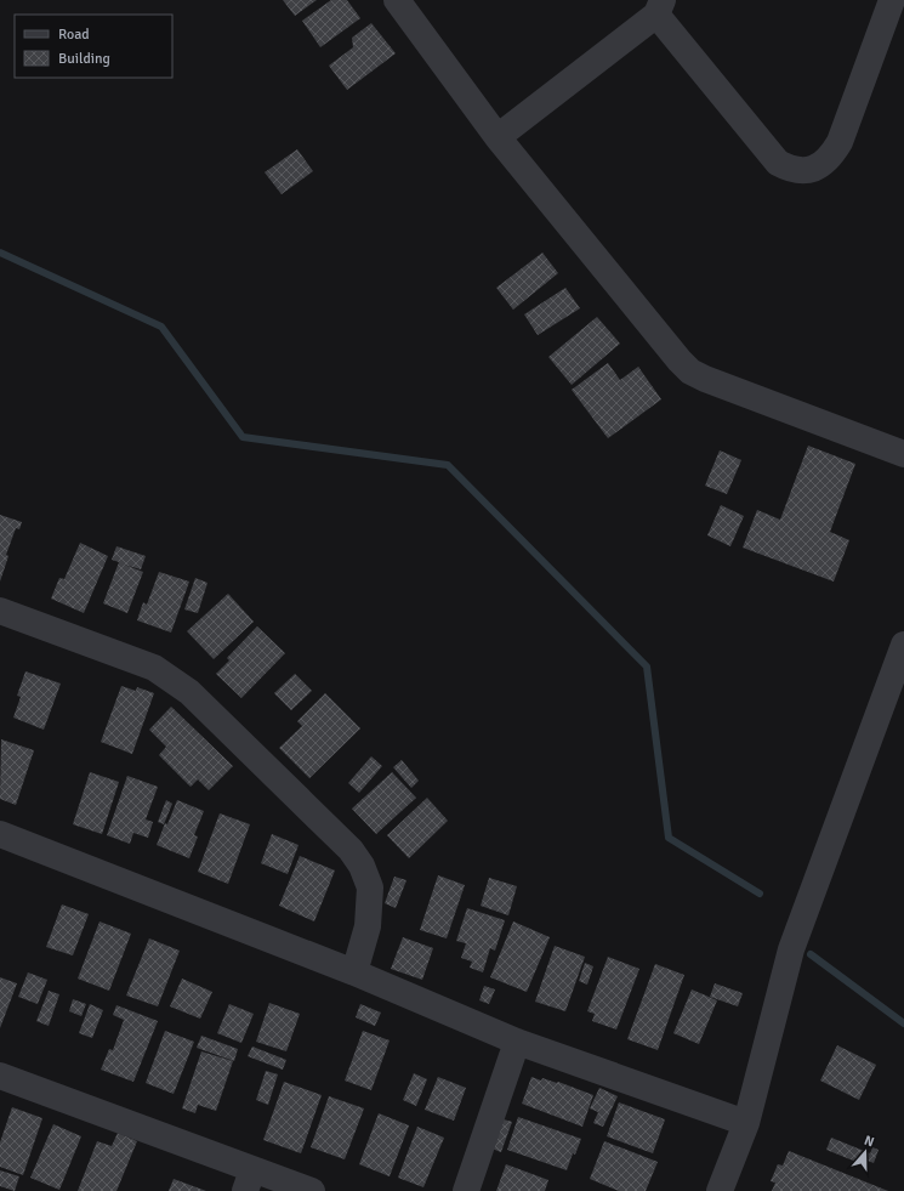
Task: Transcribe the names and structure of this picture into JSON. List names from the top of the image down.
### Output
{
  "legend": ["Road", "Building"],
  "north": "top"
}
